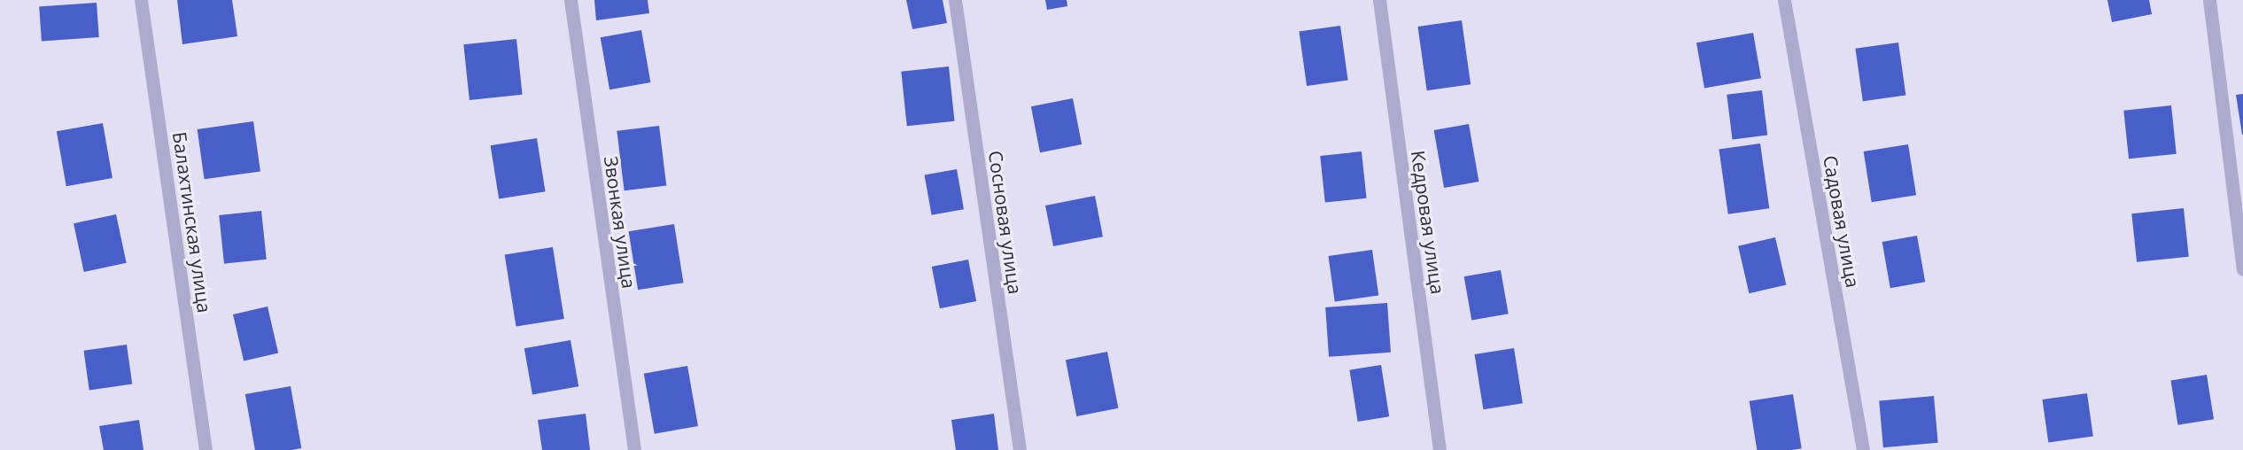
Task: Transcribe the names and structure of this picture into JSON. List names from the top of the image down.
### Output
{
  "streets": {
    "street": [
      "Садовая улица",
      "Балахтинская улица",
      "Звонкая улица",
      "Сосновая улица",
      "Кедровая улица"
    ]
  }
}
